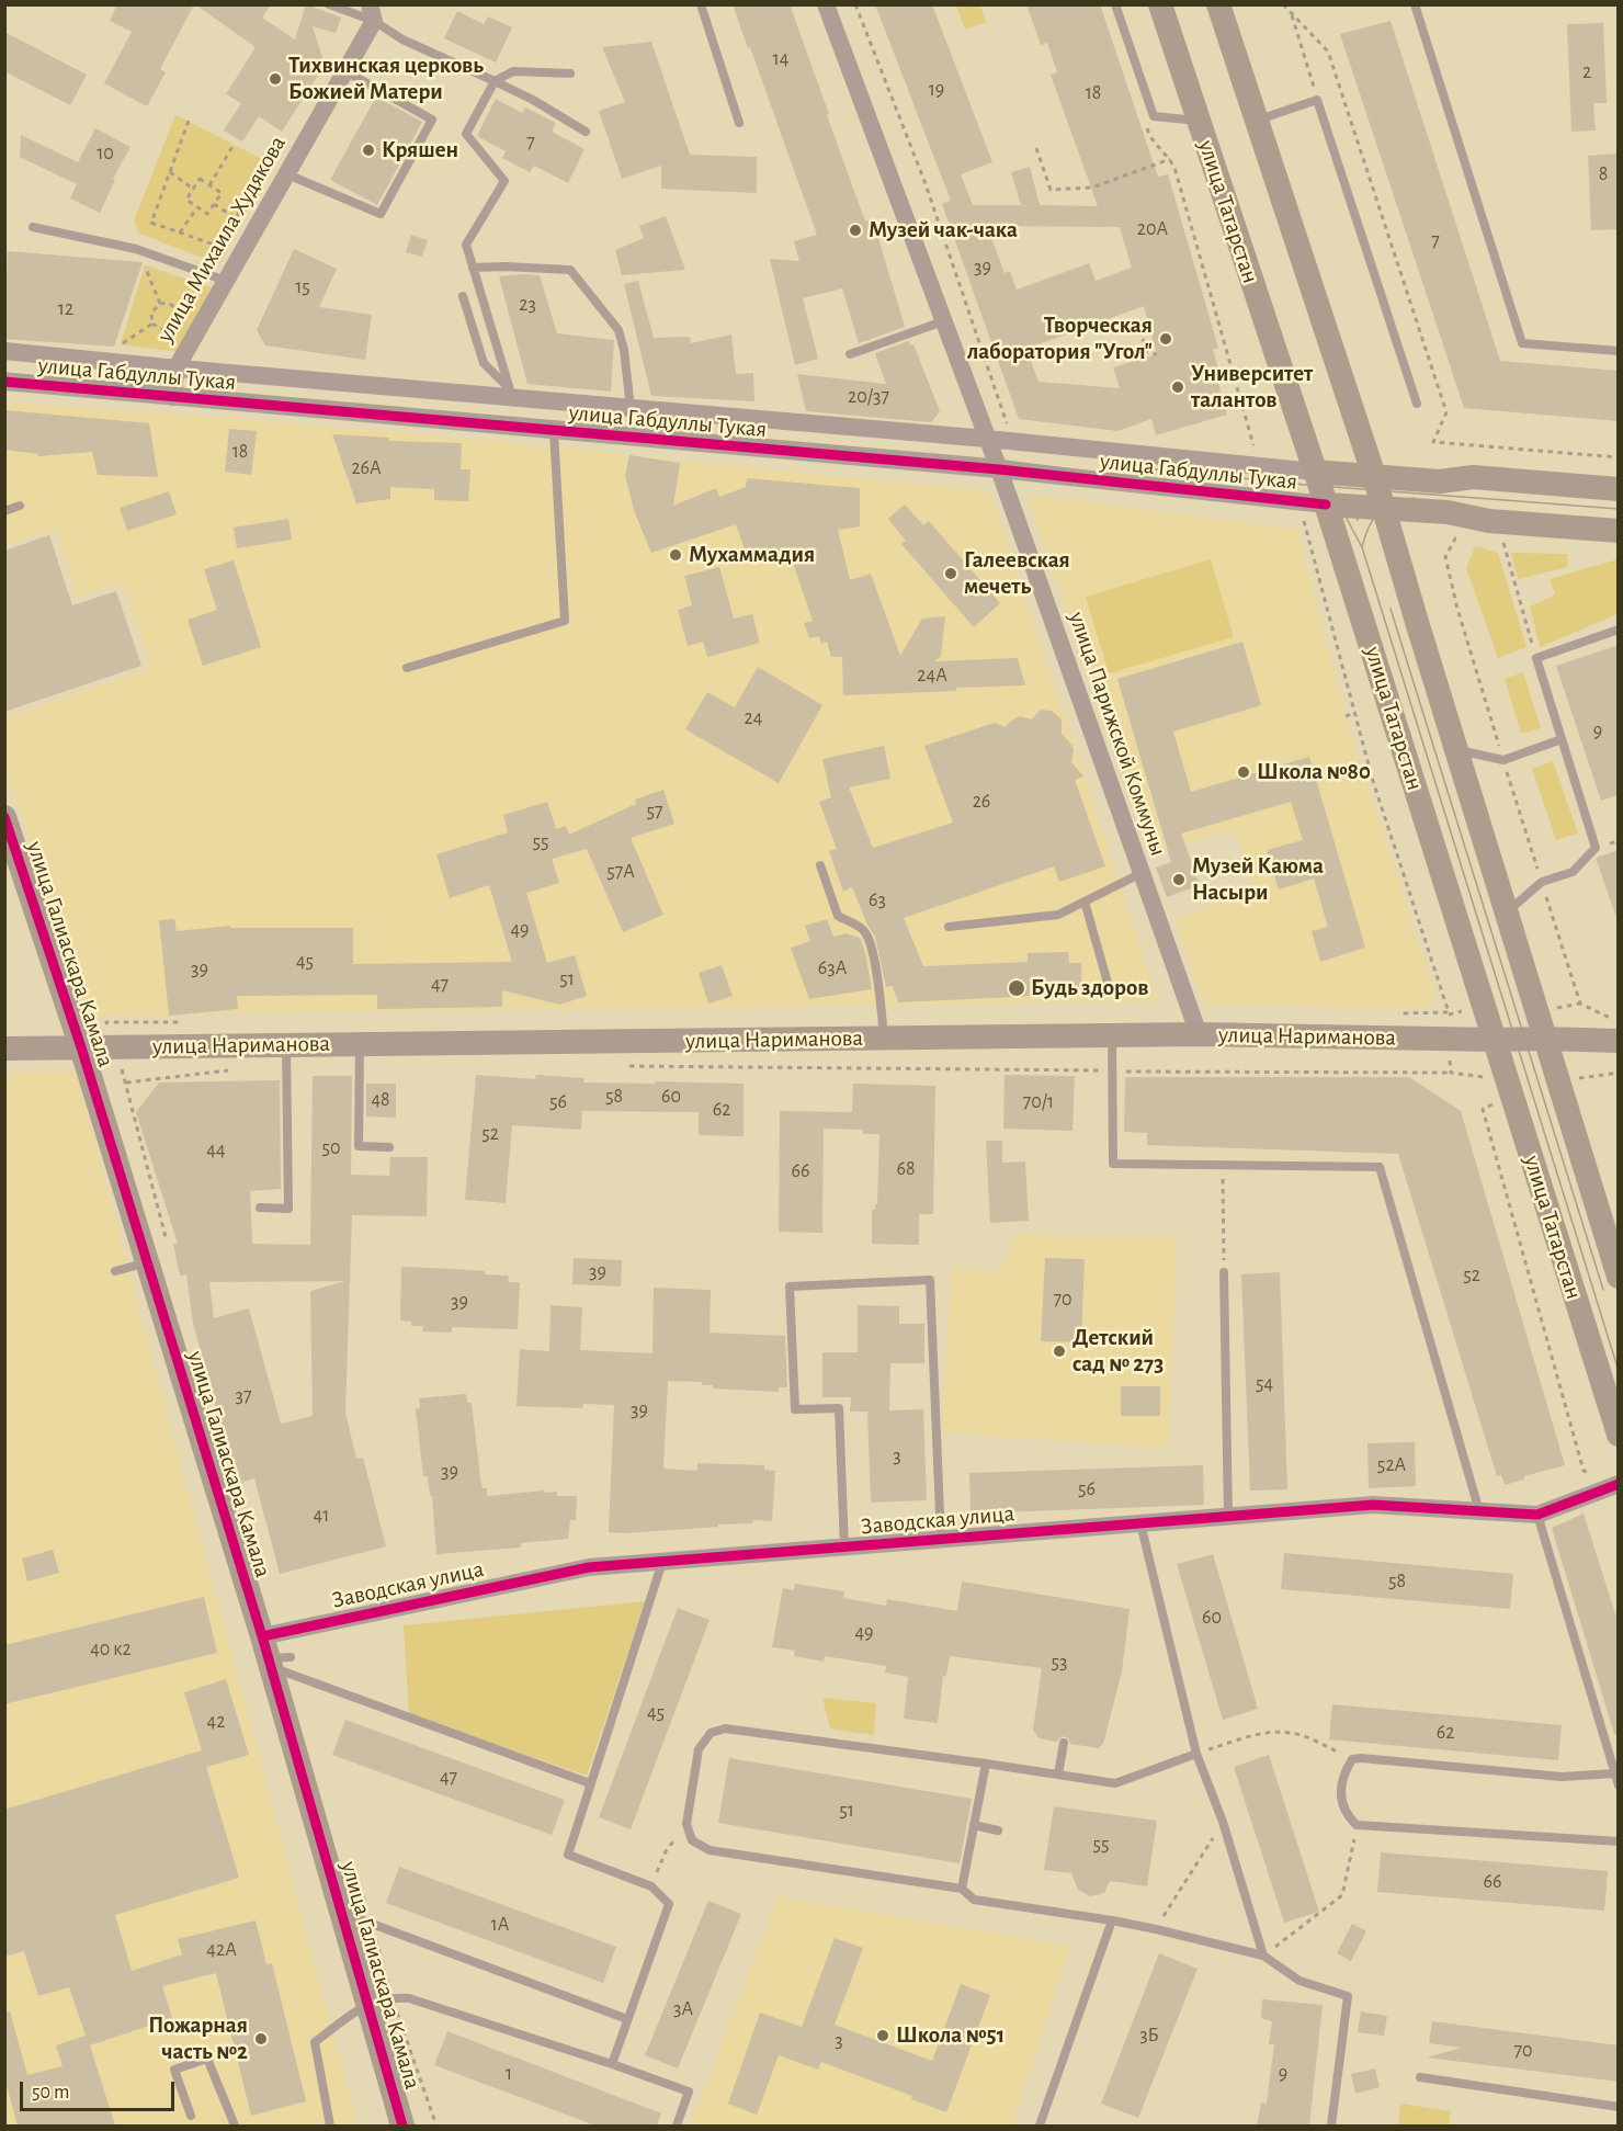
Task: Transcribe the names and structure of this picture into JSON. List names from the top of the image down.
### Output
{
  "streets": {
    "main road": [
      "улица Татарстан",
      "улица Габдуллы Тукая",
      "улица Галиаскара Камала",
      "улица Нариманова"
    ],
    "street": ["улица Михаила Худякова", "улица Парижской Коммуны", "Заводская улица"]
  },
  "crossings": [
    ["улица Татарстан", "улица Габдуллы Тукая"],
    ["улица Татарстан", "улица Нариманова"],
    ["улица Михаила Худякова", "улица Габдуллы Тукая"],
    ["улица Габдуллы Тукая", "улица Парижской Коммуны"],
    ["улица Парижской Коммуны", "улица Нариманова"],
    ["улица Галиаскара Камала", "улица Нариманова"],
    ["улица Галиаскара Камала", "Заводская улица"]
  ],
  "places": [
    "Тихвинская церковь Божией Матери",
    "Кряшен",
    "Музей чак-чака",
    "Творческая лаборатория \"Угол\"",
    "Университет талантов",
    "Мухаммадия",
    "Галеевская мечеть",
    "Школа №80",
    "Музей Каюма Насыри",
    "Будь здоров",
    "Детский сад № 273",
    "Школа №51",
    "Пожарная часть №2"
  ],
  "house_numbers": [
    "14",
    "2",
    "19",
    "18",
    "7",
    "10",
    "8",
    "20А",
    "7",
    "39",
    "15",
    "23",
    "12",
    "20/37",
    "18",
    "26А",
    "24А",
    "24",
    "9",
    "26",
    "57",
    "55",
    "57А",
    "63",
    "49",
    "45",
    "63А",
    "39",
    "51",
    "47",
    "58",
    "60",
    "48",
    "56",
    "70/1",
    "62",
    "52",
    "50",
    "44",
    "68",
    "66",
    "39",
    "52",
    "70",
    "39",
    "54",
    "37",
    "39",
    "3",
    "52А",
    "39",
    "56",
    "41",
    "58",
    "60",
    "49",
    "40 к2",
    "53",
    "45",
    "42",
    "62",
    "47",
    "51",
    "55",
    "66",
    "1А",
    "42А",
    "3А",
    "3Б",
    "3",
    "70",
    "1",
    "9"
  ],
  "scale_bar": "50 m"
}
